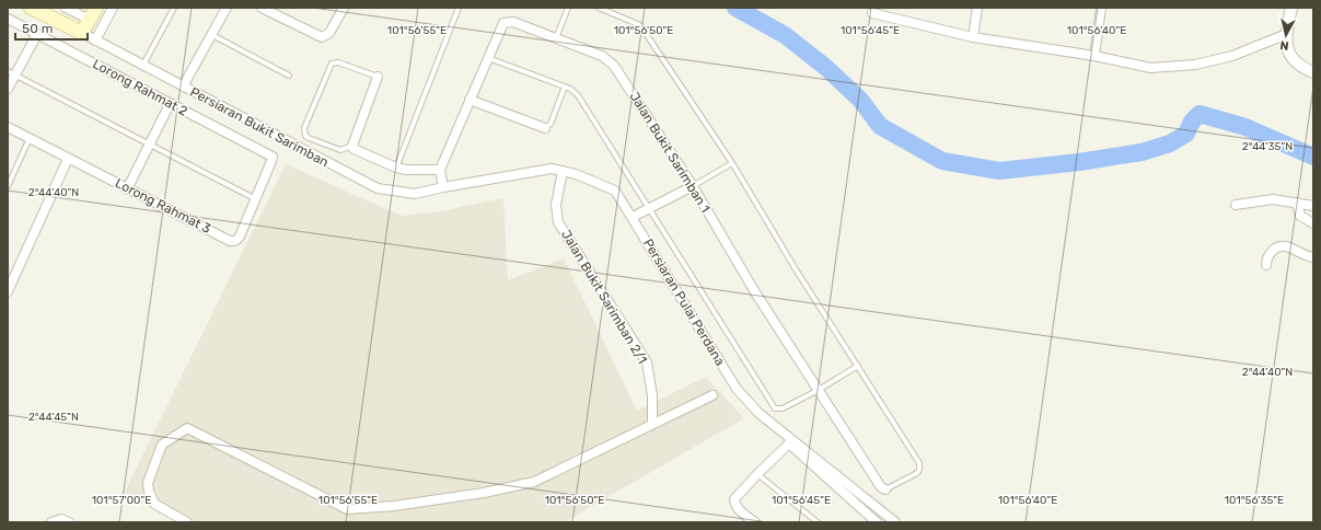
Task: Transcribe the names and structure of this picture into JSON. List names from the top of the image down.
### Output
{
  "streets": {
    "street": [
      "Lorong Rahmat 2",
      "Persiaran Bukit Sarimban",
      "Jalan Bukit Sarimban 1",
      "Lorong Rahmat 3",
      "Jalan Bukit Sarimban 2/1",
      "Persiaran Pulai Perdana"
    ]
  },
  "crossings": [
    ["Lorong Rahmat 2", "Lorong Rahmat 3"],
    ["Persiaran Bukit Sarimban", "Persiaran Pulai Perdana"],
    ["Jalan Bukit Sarimban 2/1", "Persiaran Pulai Perdana"]
  ],
  "scale_bar": "50 m",
  "north": "bottom",
  "coordinates": [
    "101°56'55\"E",
    "101°56'50\"E",
    "101°56'45\"E",
    "101°56'40\"E",
    "2°44'35\"N",
    "2°44'40\"N",
    "2°44'45\"N",
    "101°57'00\"E",
    "101°56'35\"E"
  ]
}
